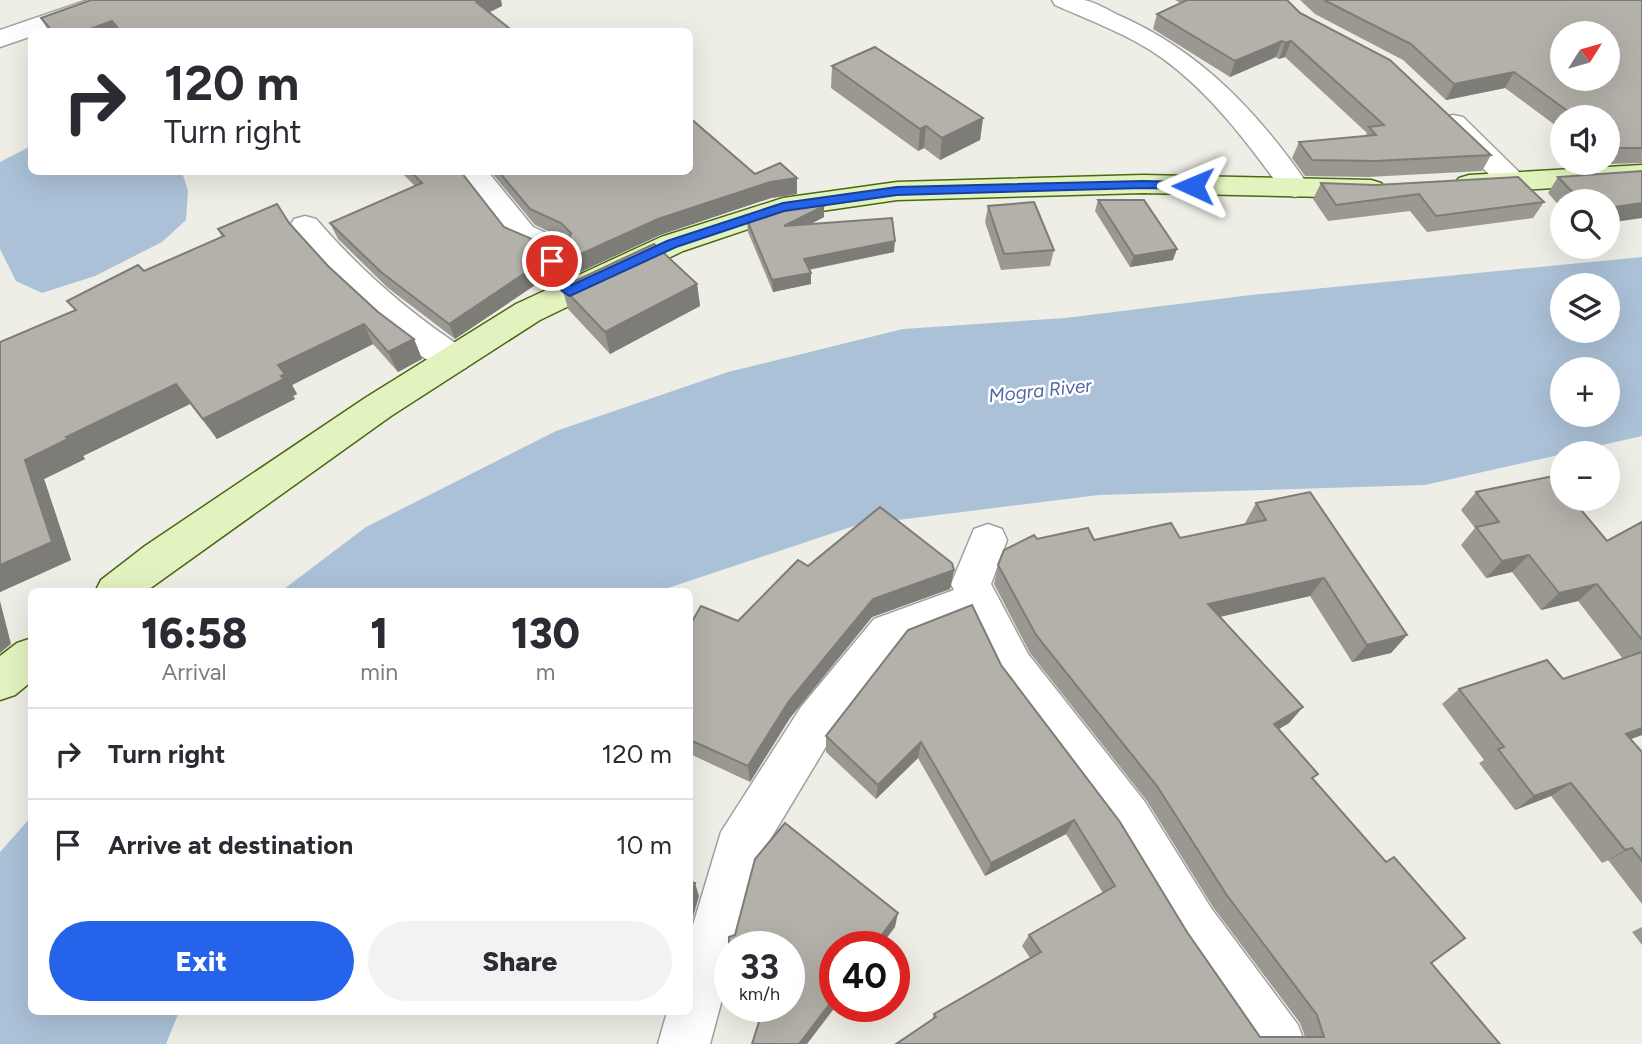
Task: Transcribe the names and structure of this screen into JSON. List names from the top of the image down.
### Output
{
  "water": ["Mogra River"],
  "north": "top right",
  "page": {
    "map_buttons": ["+", "−"],
    "turn": ["120 m", "Turn right"],
    "eta": [
      "16:58",
      "Arrival",
      "1",
      "min",
      "130",
      "m"
    ],
    "list": [
      {
        "name": "Turn right",
        "value": "120 m"
      },
      {
        "name": "Arrive at destination",
        "value": "10 m"
      }
    ],
    "buttons": ["Exit", "Share"],
    "speed": "33 km/h",
    "limit": "40"
  }
}
